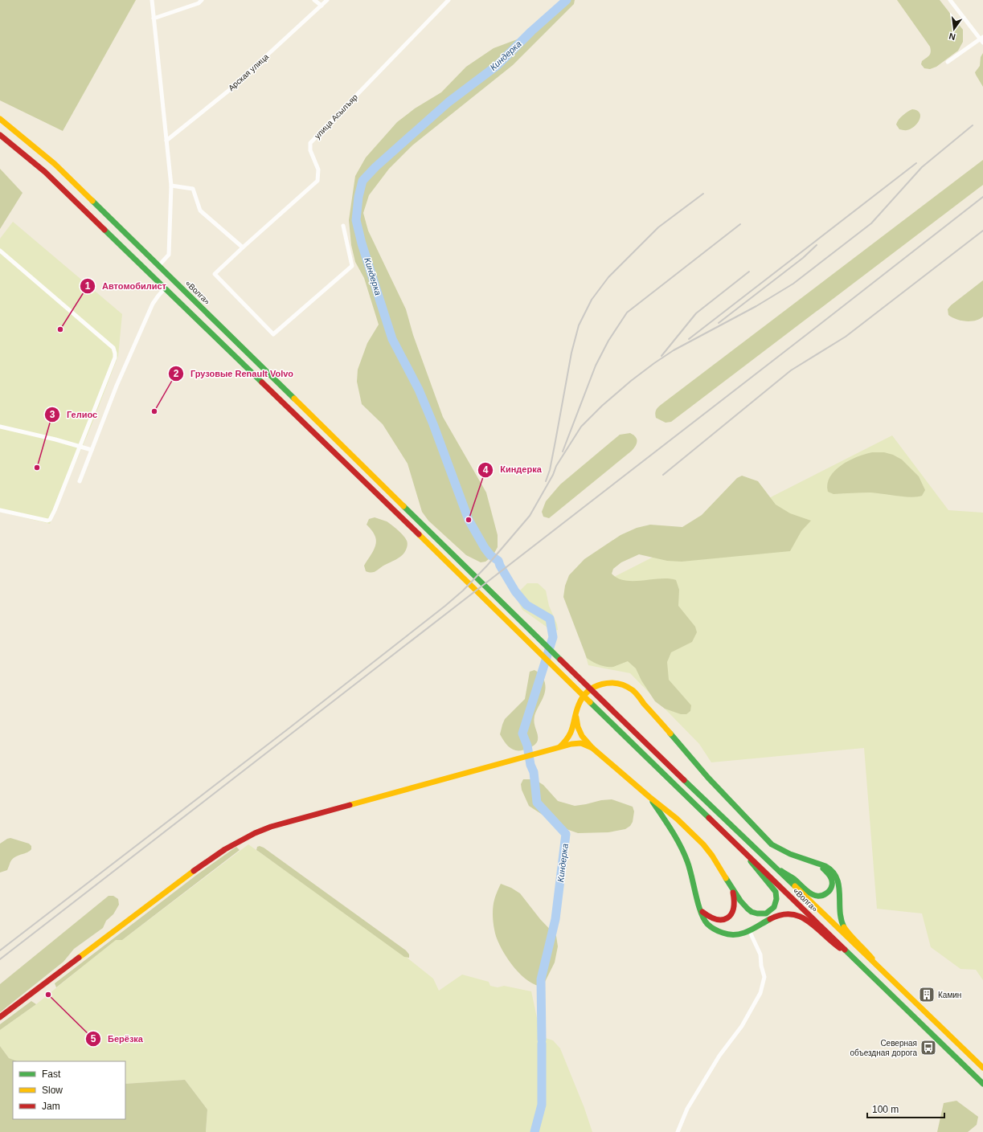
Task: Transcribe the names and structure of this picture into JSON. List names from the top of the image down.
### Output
{
  "streets": {
    "main road": ["«Волга»"],
    "street": ["Арская улица", "улица Асылъяр"]
  },
  "water": ["Киндерка"],
  "places": {
    "other": [
      "Автомобилист",
      "Грузовые Renault Volvo",
      "Гелиос",
      "Киндерка",
      "Берёзка"
    ],
    "building": ["Камин"],
    "bus stop": ["Северная объездная дорога"]
  },
  "legend": ["Fast", "Slow", "Jam"],
  "scale_bar": "100 m",
  "north": "bottom"
}
